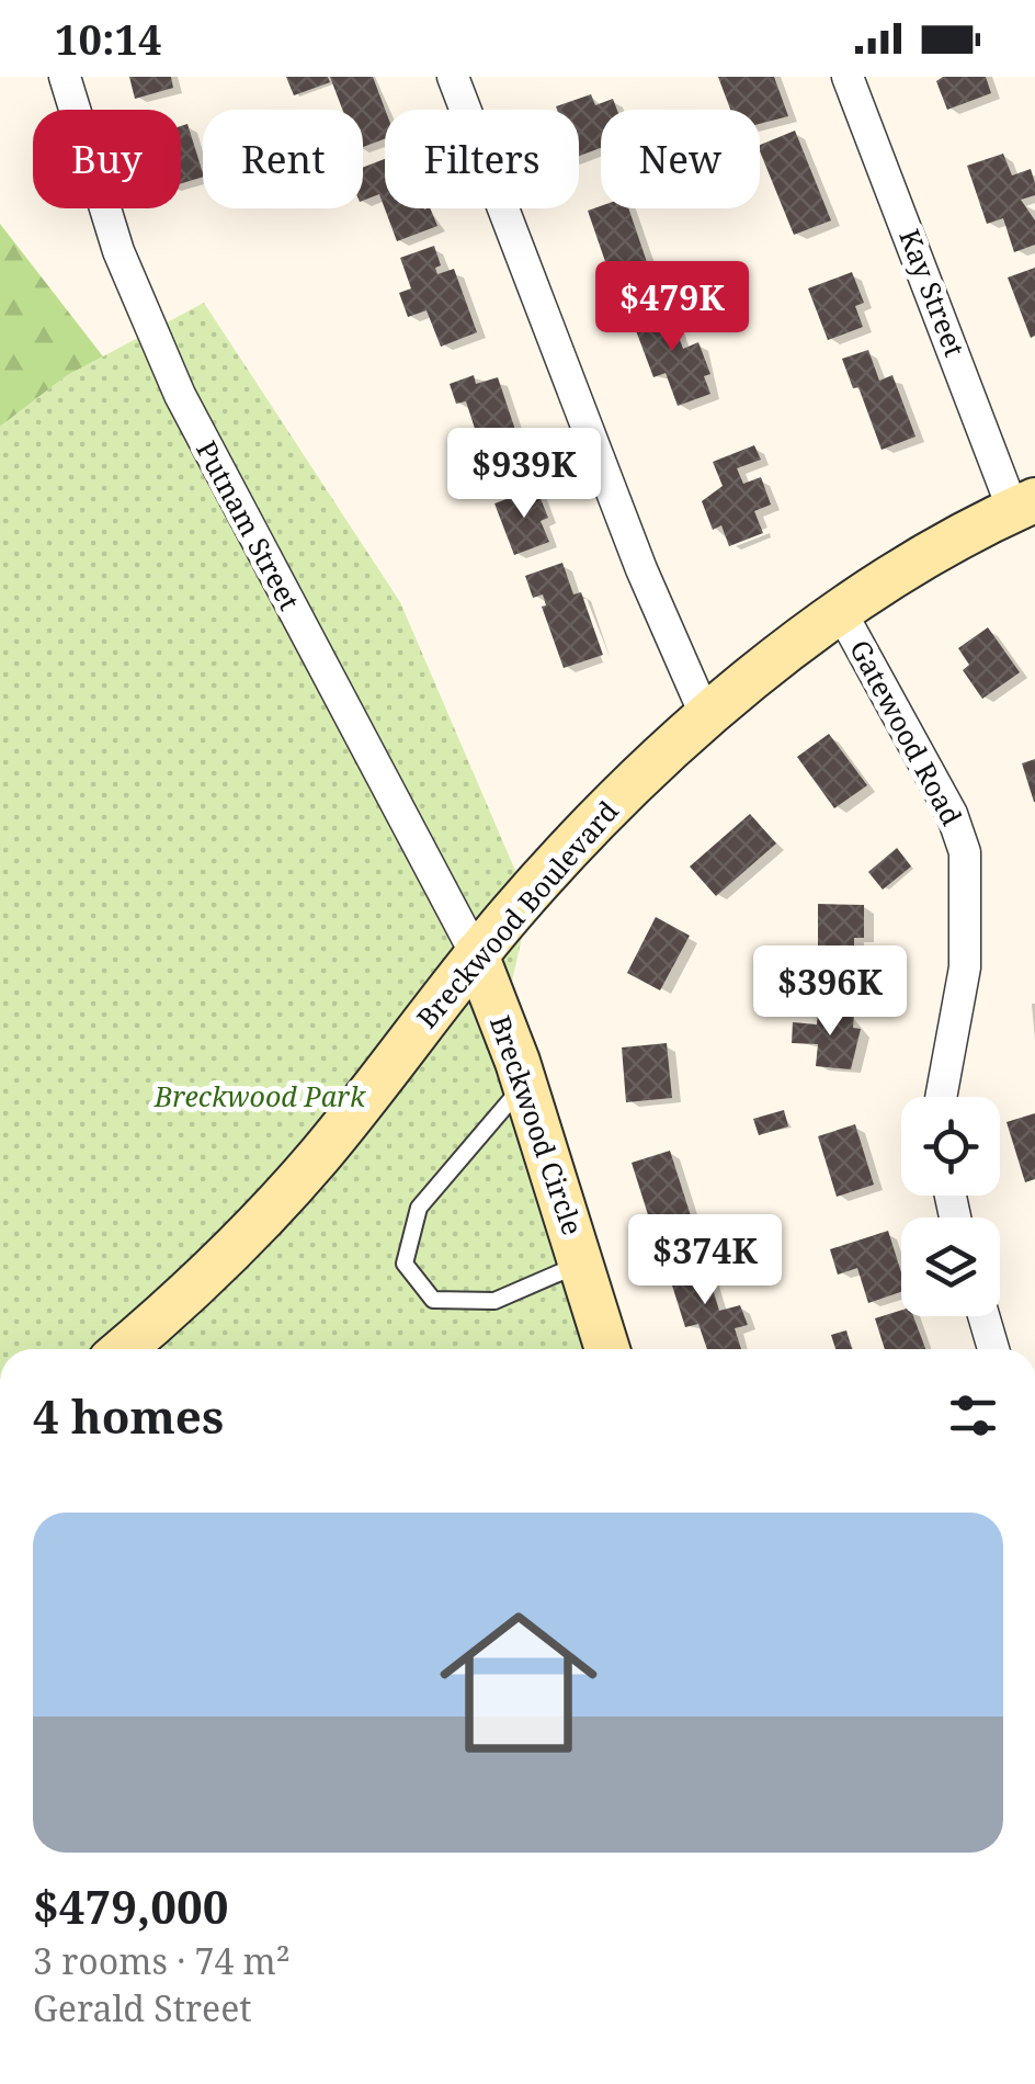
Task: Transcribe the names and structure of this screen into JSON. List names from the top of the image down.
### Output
{
  "streets": {
    "main road": ["Breckwood Boulevard", "Breckwood Circle"],
    "street": ["Kay Street", "Putnam Street", "Gatewood Road"]
  },
  "crossings": [
    ["Kay Street", "Breckwood Boulevard"],
    ["Putnam Street", "Breckwood Boulevard"],
    ["Putnam Street", "Breckwood Circle"],
    ["Gatewood Road", "Breckwood Boulevard"],
    ["Breckwood Boulevard", "Breckwood Circle"]
  ],
  "parks": ["Breckwood Park"],
  "page": {
    "status": "10:14",
    "chip": [
      "Buy",
      "Rent",
      "Filters",
      "New"
    ],
    "price": [
      "$479K",
      "$939K",
      "$396K",
      "$374K"
    ],
    "heading": "4 homes",
    "list": [
      {
        "name": "$479,000",
        "note": "3 rooms · 74 m² · Gerald Street"
      }
    ]
  }
}
